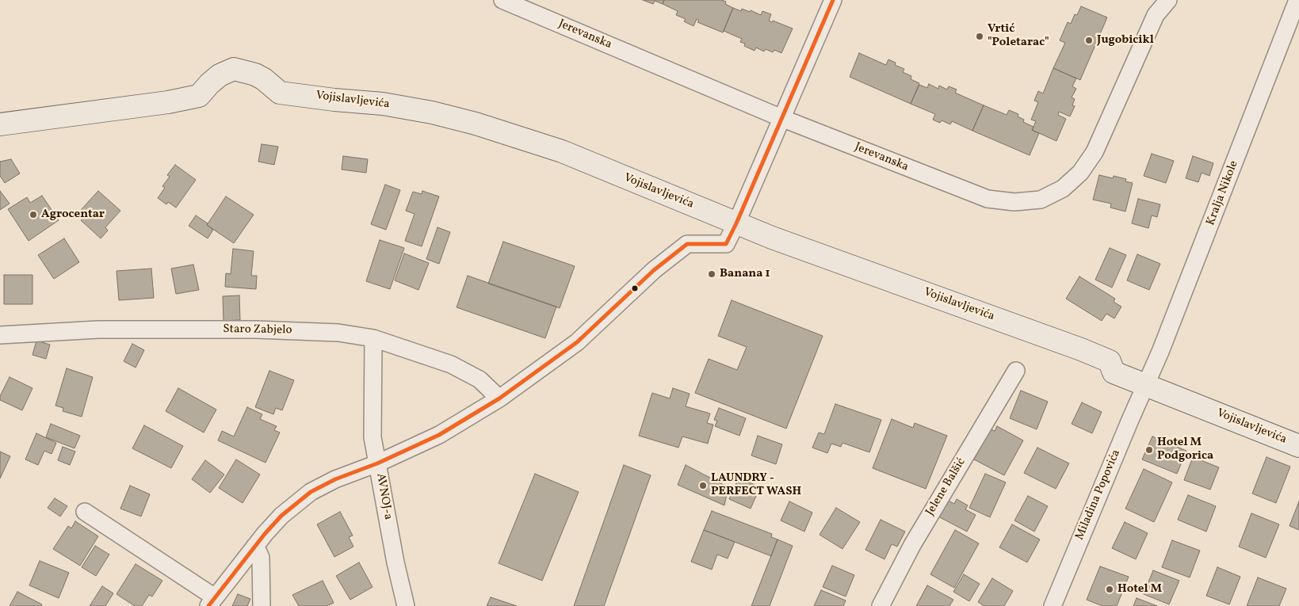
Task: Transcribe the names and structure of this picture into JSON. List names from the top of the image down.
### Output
{
  "streets": {
    "main road": ["Vojislavljevića"],
    "street": [
      "Jerevanska",
      "Kralja Nikole",
      "Staro Zabjelo",
      "Jelene Balšić",
      "Miladina Popovića",
      "AVNOJ-a"
    ]
  },
  "crossings": [
    ["Vojislavljevića", "Kralja Nikole"],
    ["Vojislavljevića", "Miladina Popovića"],
    ["Kralja Nikole", "Miladina Popovića"],
    ["Staro Zabjelo", "AVNOJ-a"]
  ],
  "places": [
    "Vrtić \"Poletarac\"",
    "Jugobicikl",
    "Agrocentar",
    "Banana 1",
    "Hotel M Podgorica",
    "LAUNDRY - PERFECT WASH",
    "Hotel M"
  ]
}
